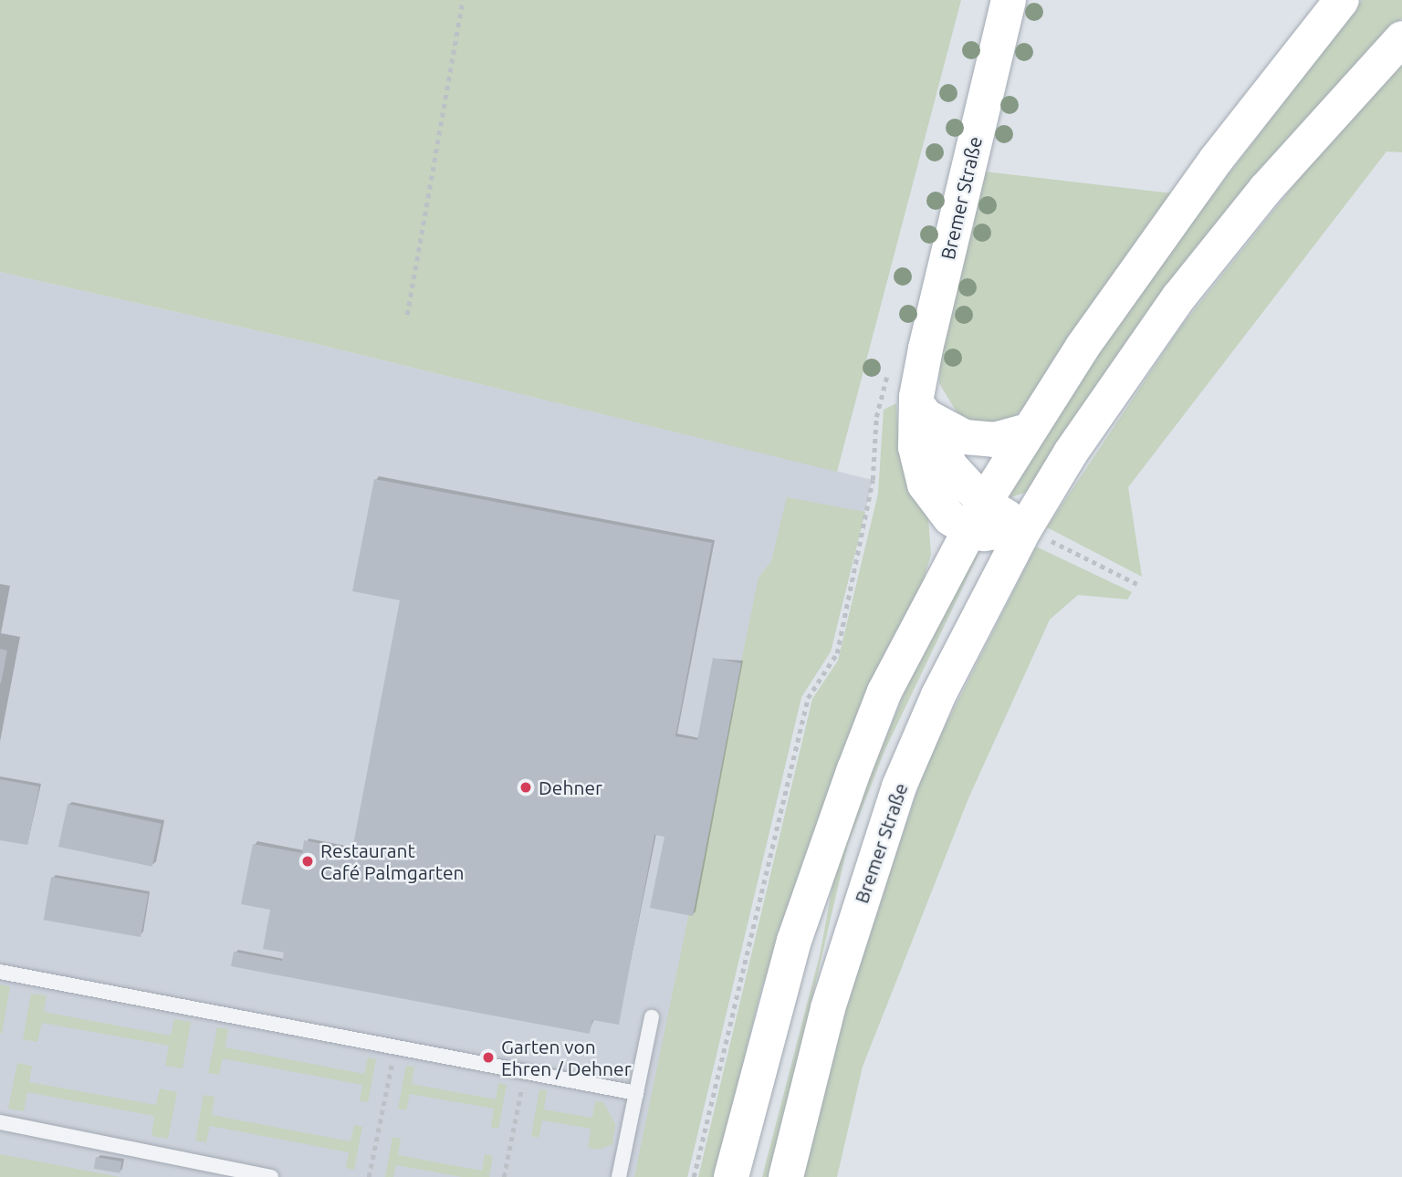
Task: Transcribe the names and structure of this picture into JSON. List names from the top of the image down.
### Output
{
  "streets": {
    "main road": ["Bremer Straße"]
  },
  "places": ["Dehner", "Restaurant Café Palmgarten", "Garten von Ehren / Dehner"]
}
